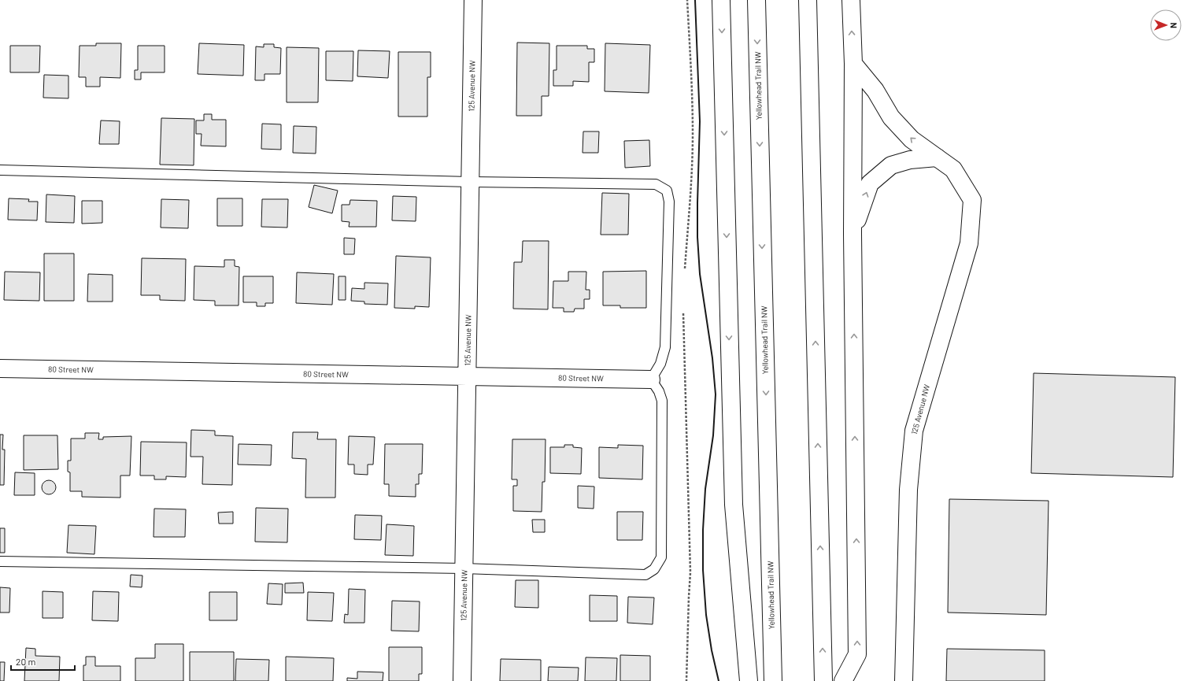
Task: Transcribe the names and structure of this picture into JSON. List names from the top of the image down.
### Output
{
  "streets": {
    "main road": ["125 Avenue NW", "Yellowhead Trail NW", "80 Street NW"]
  },
  "crossings": [
    ["125 Avenue NW", "80 Street NW"]
  ],
  "scale_bar": "20 m",
  "north": "right"
}
